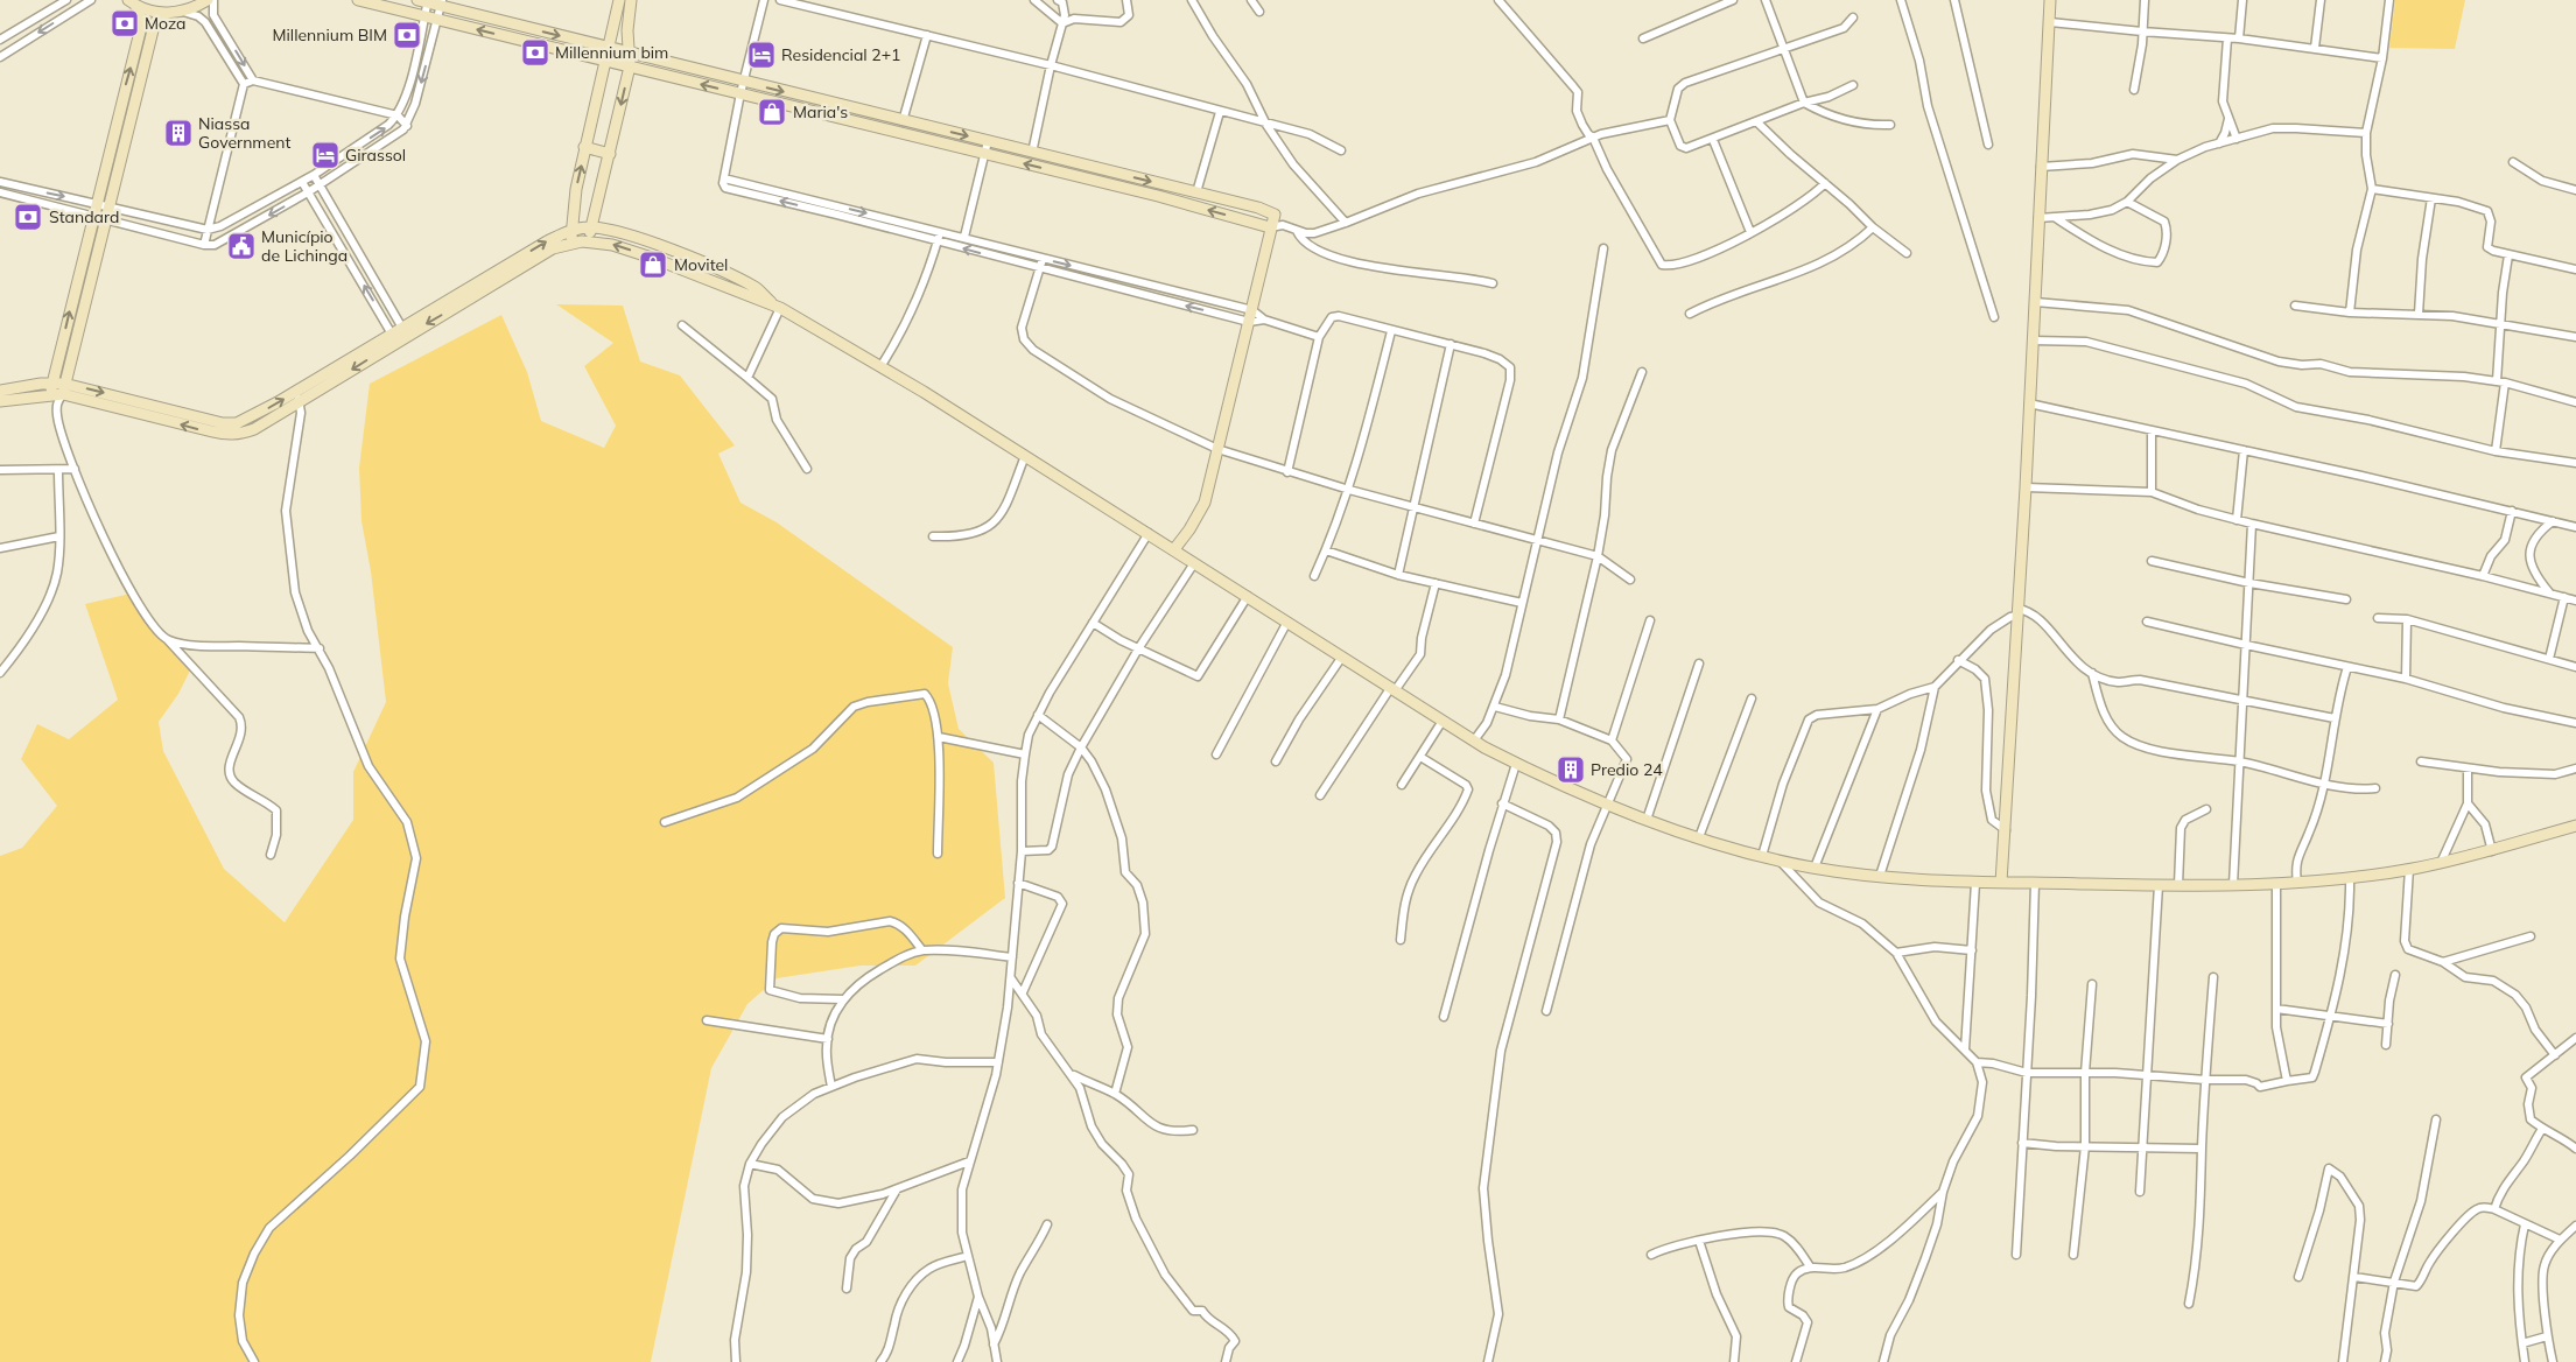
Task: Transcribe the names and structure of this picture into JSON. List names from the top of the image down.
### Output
{
  "places": {
    "bank": [
      "Moza",
      "Millennium BIM",
      "Millennium bim",
      "Standard"
    ],
    "hotel": ["Residencial 2+1", "Girassol"],
    "shop": ["Maria's", "Movitel"],
    "building": ["Niassa Government", "Predio 24"],
    "public building": ["Município de Lichinga"]
  }
}
